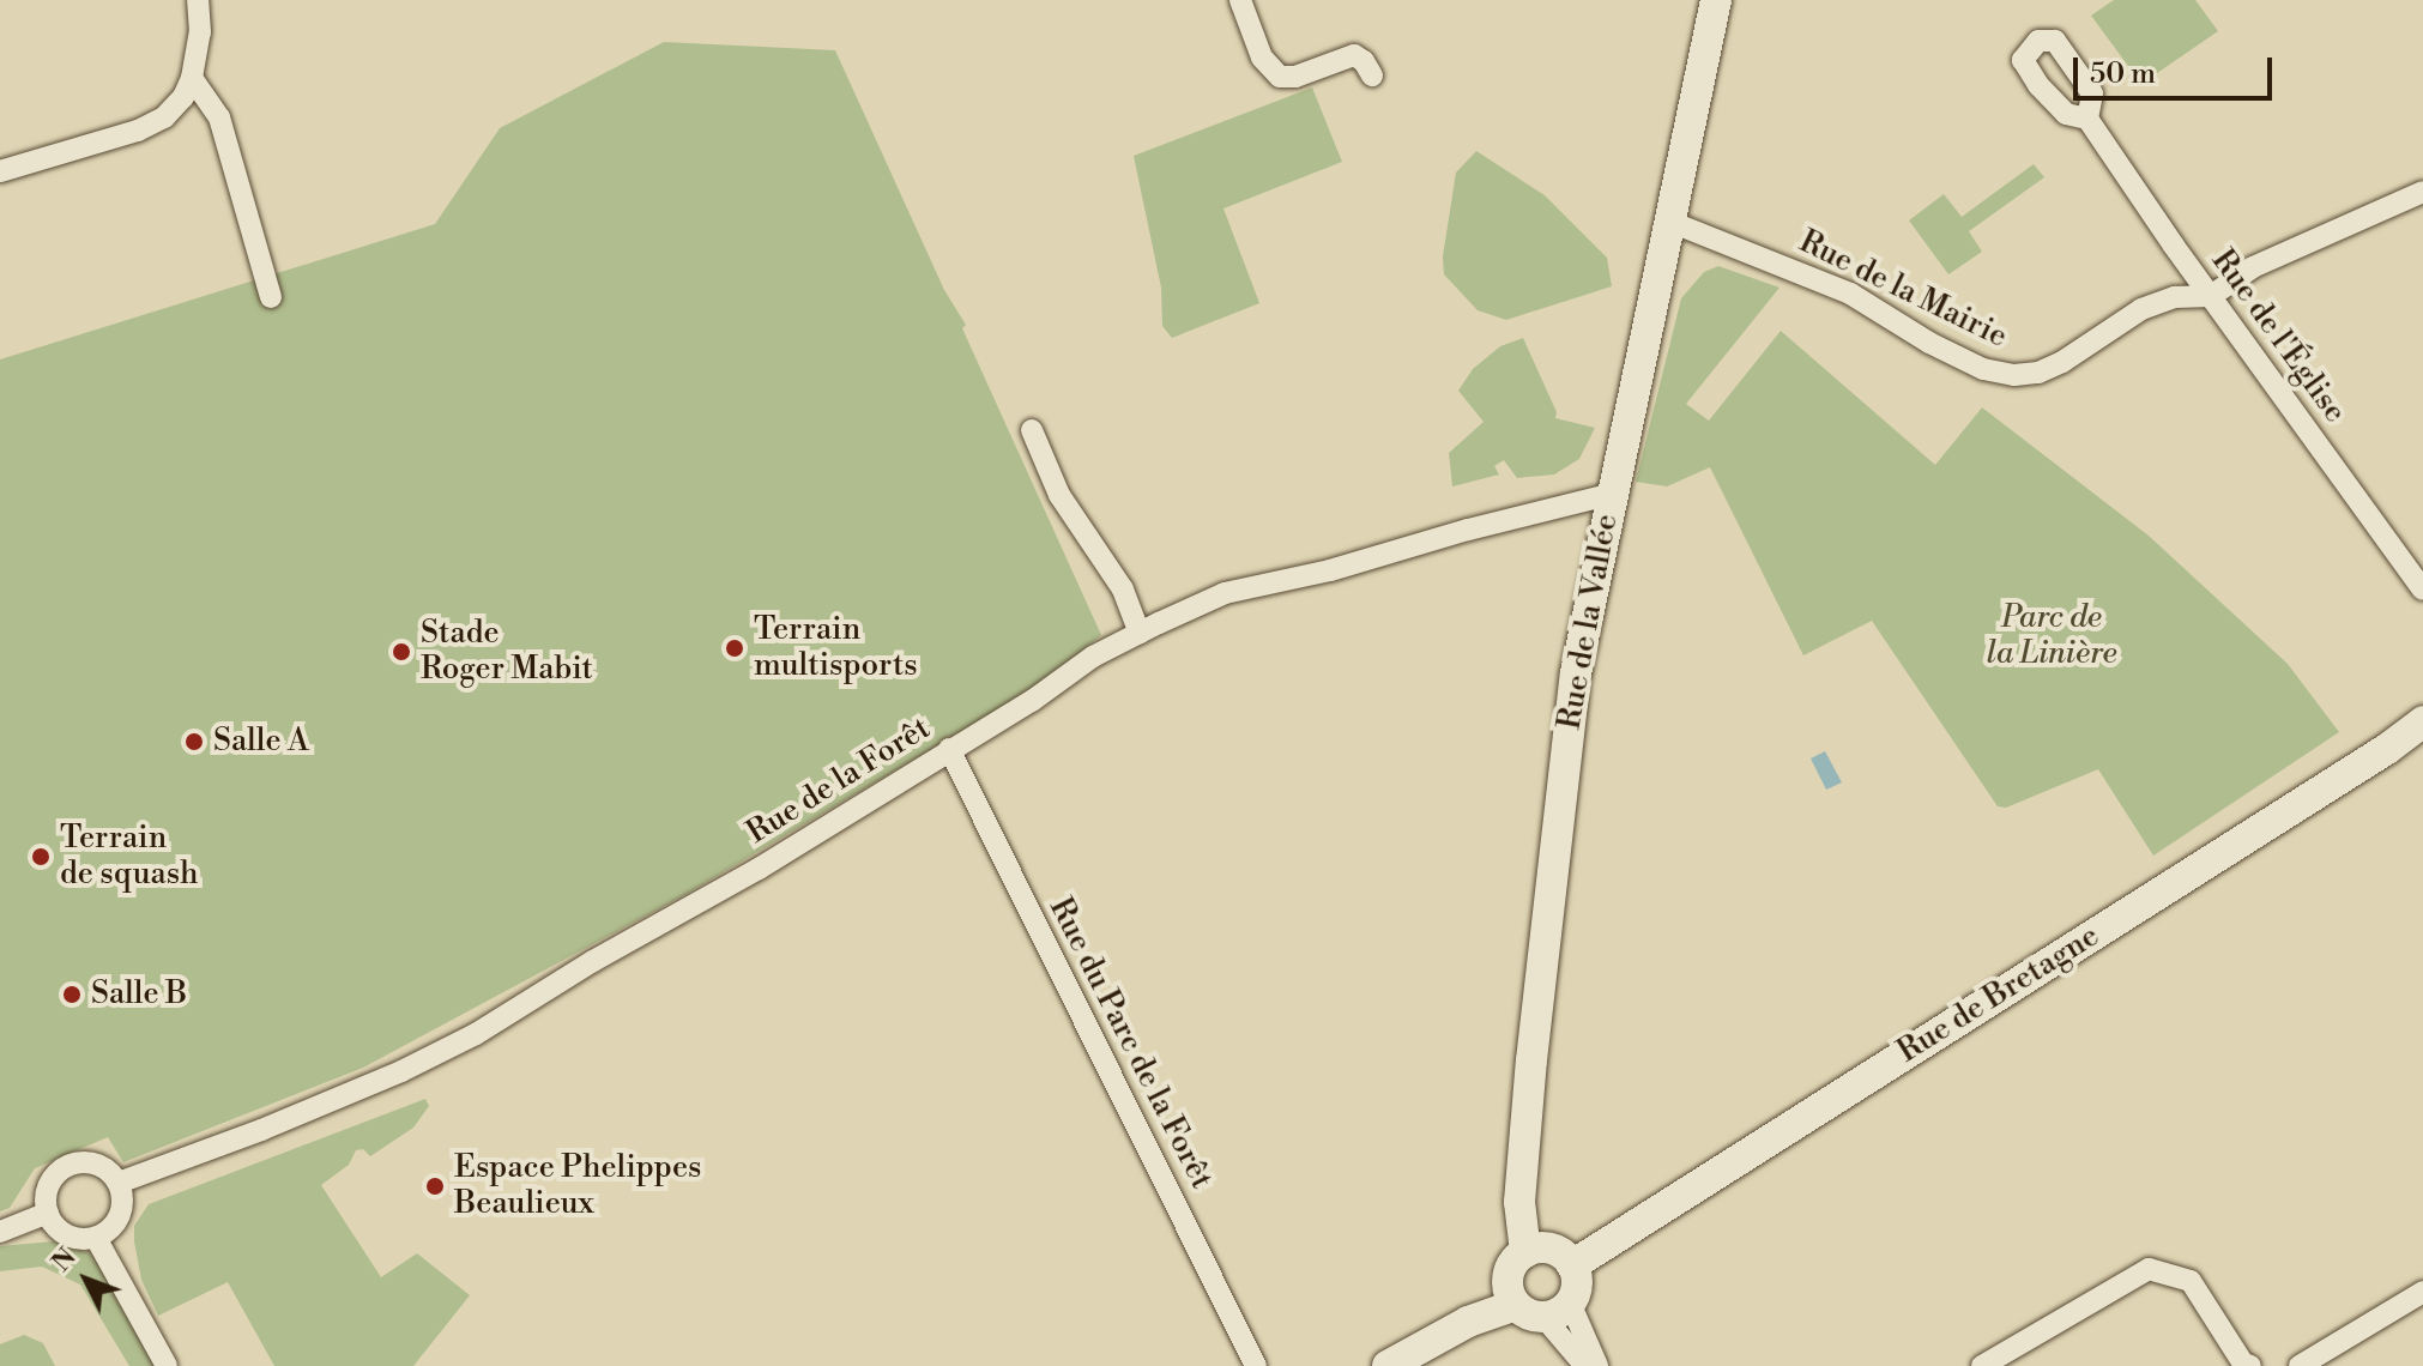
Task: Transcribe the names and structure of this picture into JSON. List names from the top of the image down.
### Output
{
  "streets": {
    "main road": ["Rue de la Vallée", "Rue de Bretagne"],
    "street": [
      "Rue de la Mairie",
      "Rue de l'Église",
      "Rue de la Forêt",
      "Rue du Parc de la Forêt"
    ]
  },
  "crossings": [
    ["Rue de la Mairie", "Rue de l'Église"],
    ["Rue de la Mairie", "Rue de la Vallée"],
    ["Rue de la Vallée", "Rue de la Forêt"],
    ["Rue de la Vallée", "Rue de Bretagne"],
    ["Rue de la Forêt", "Rue du Parc de la Forêt"]
  ],
  "parks": ["Parc de la Linière"],
  "places": [
    "Terrain multisports",
    "Stade Roger Mabit",
    "Salle A",
    "Terrain de squash",
    "Salle B",
    "Espace Phelippes Beaulieux"
  ],
  "scale_bar": "50 m",
  "north": "top left"
}
